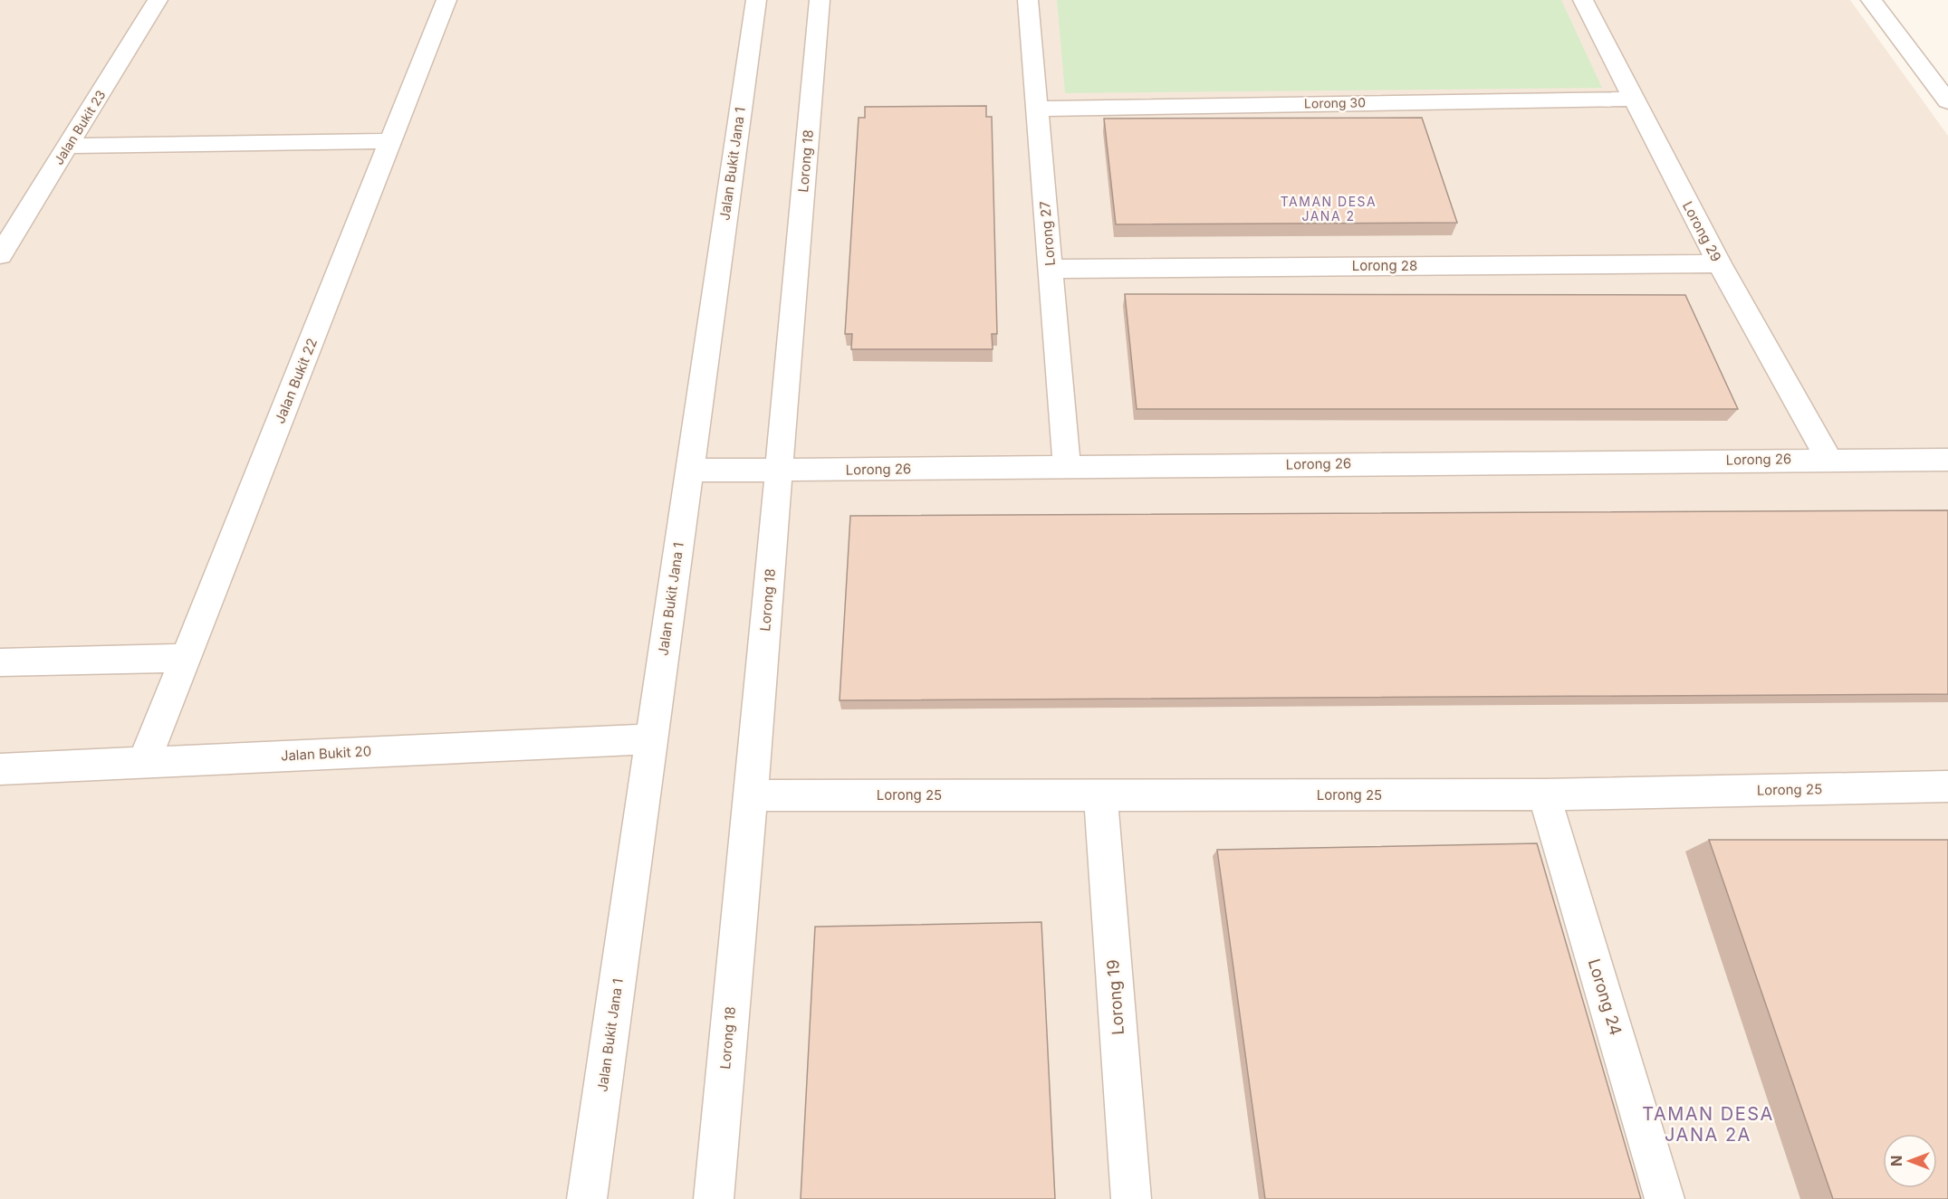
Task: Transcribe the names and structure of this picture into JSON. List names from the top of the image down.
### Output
{
  "streets": {
    "street": [
      "Lorong 30",
      "Jalan Bukit 23",
      "Lorong 18",
      "Jalan Bukit Jana 1",
      "Lorong 29",
      "Lorong 27",
      "Lorong 28",
      "Jalan Bukit 22",
      "Lorong 26",
      "Jalan Bukit 20",
      "Lorong 25",
      "Lorong 19",
      "Lorong 24"
    ]
  },
  "crossings": [
    ["Lorong 30", "Lorong 29"],
    ["Lorong 30", "Lorong 27"],
    ["Lorong 18", "Lorong 26"],
    ["Lorong 18", "Lorong 25"],
    ["Jalan Bukit Jana 1", "Lorong 26"],
    ["Jalan Bukit Jana 1", "Jalan Bukit 20"],
    ["Lorong 29", "Lorong 28"],
    ["Lorong 29", "Lorong 26"],
    ["Lorong 27", "Lorong 28"],
    ["Lorong 27", "Lorong 26"],
    ["Jalan Bukit 22", "Jalan Bukit 20"],
    ["Lorong 25", "Lorong 19"],
    ["Lorong 25", "Lorong 24"]
  ],
  "districts": ["TAMAN DESA JANA 2", "TAMAN DESA JANA 2A"],
  "north": "left"
}
